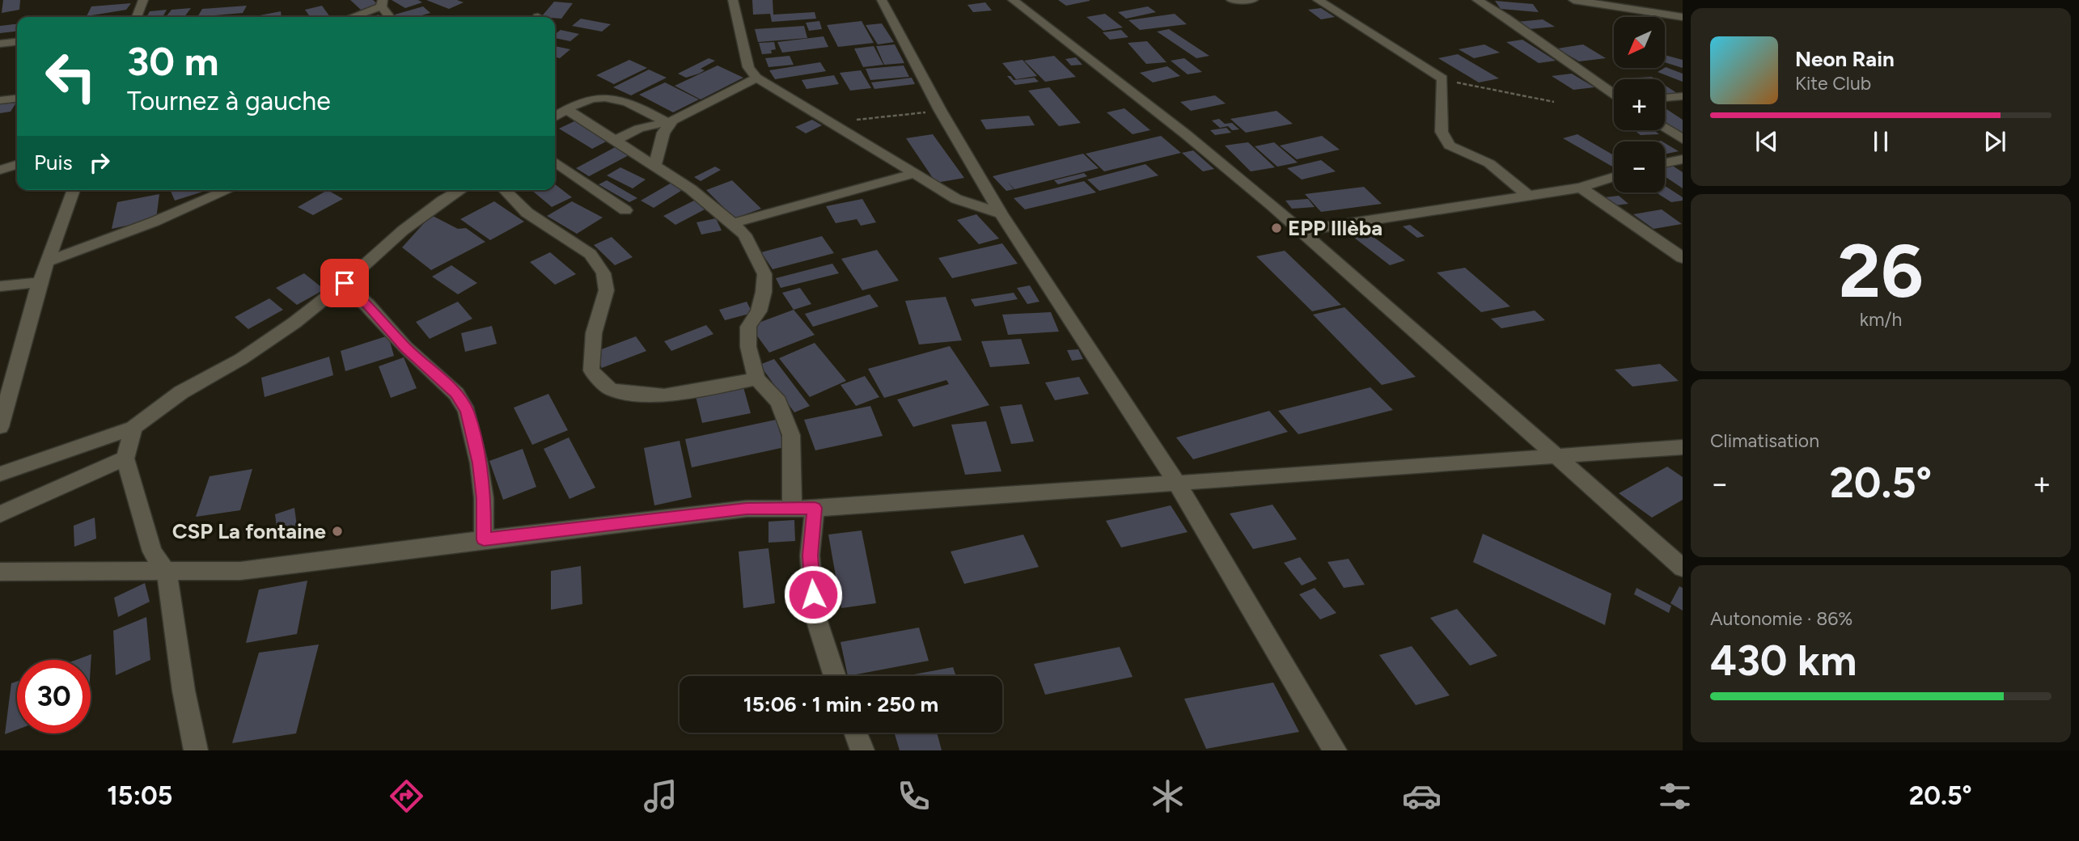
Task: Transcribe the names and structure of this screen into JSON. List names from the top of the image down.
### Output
{
  "places": ["EPP Illèba", "CSP La fontaine"],
  "north": "bottom left",
  "page": {
    "map_buttons": ["+", "−"],
    "turn": ["30 m", "Tournez à gauche"],
    "song": ["Neon Rain", "Kite Club"],
    "then": "Puis",
    "tile": [
      ["26", "km/h"],
      "Climatisation",
      ["Autonomie · 86%", "430 km"]
    ],
    "heat": ["−", "20.5°", "+"],
    "limit": "30",
    "trip": "15:06 · 1 min · 250 m",
    "tabs": ["15:05", "20.5°"]
  }
}
